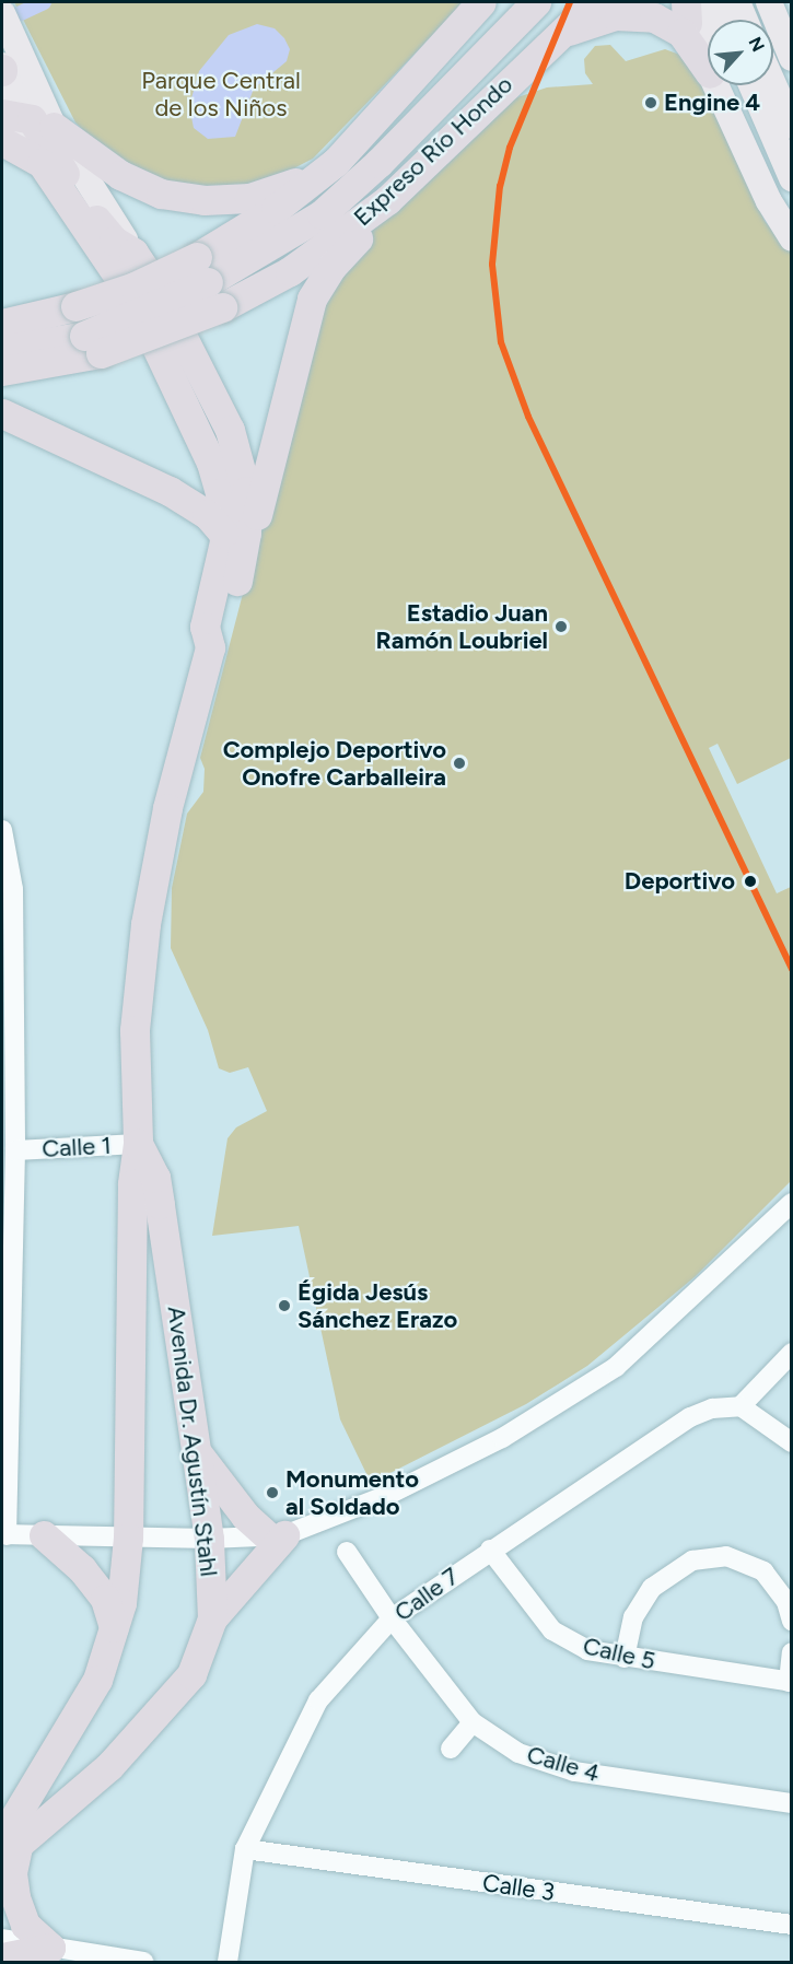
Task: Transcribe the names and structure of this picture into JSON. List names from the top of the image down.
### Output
{
  "streets": {
    "highway": ["Expreso Río Hondo", "Avenida Dr. Agustín Stahl"],
    "street": [
      "Calle 1",
      "Calle 7",
      "Calle 5",
      "Calle 4",
      "Calle 3"
    ]
  },
  "crossings": [
    ["Calle 1", "Avenida Dr. Agustín Stahl"],
    ["Calle 7", "Calle 5"],
    ["Calle 7", "Calle 4"],
    ["Calle 7", "Calle 3"]
  ],
  "parks": ["Parque Central de los Niños"],
  "places": [
    "Engine 4",
    "Estadio Juan Ramón Loubriel",
    "Complejo Deportivo Onofre Carballeira",
    "Deportivo",
    "Égida Jesús Sánchez Erazo",
    "Monumento al Soldado"
  ],
  "north": "top right"
}
